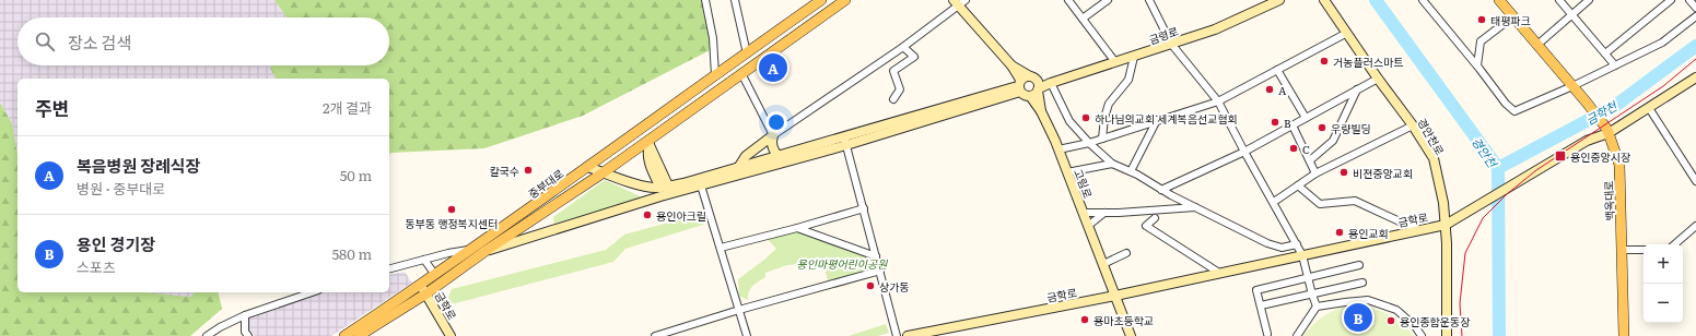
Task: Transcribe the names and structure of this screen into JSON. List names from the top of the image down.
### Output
{
  "streets": {
    "main road": [
      "금령로",
      "경안천로",
      "중부대로",
      "고림로",
      "백옥대로",
      "금학로"
    ]
  },
  "crossings": [
    ["금령로", "고림로"],
    ["경안천로", "금학로"],
    ["중부대로", "금학로"],
    ["고림로", "금학로"],
    ["백옥대로", "금학로"]
  ],
  "water": ["금학천", "경안천"],
  "parks": ["용인마평어린이공원"],
  "places": {
    "other": [
      "태평파크",
      "거농플러스마트",
      "A",
      "하나님의교회 세계복음선교협회",
      "B",
      "우량빌딩",
      "C",
      "칼국수",
      "비젼중앙교회",
      "동부동 행정복지센터",
      "용인아크릴",
      "용인교회",
      "상가동",
      "용마초등학교",
      "용인종합운동장"
    ],
    "transit": ["용인중앙시장"]
  },
  "page": {
    "search": "장소 검색",
    "pins": ["A", "B"],
    "heading": ["주변", "2개 결과"],
    "list": [
      {
        "mark": "A",
        "name": "복음병원 장례식장",
        "note": "병원 · 중부대로",
        "value": "50 m"
      },
      {
        "mark": "B",
        "name": "용인 경기장",
        "note": "스포츠",
        "value": "580 m"
      }
    ],
    "map_buttons": ["+", "−"]
  }
}
